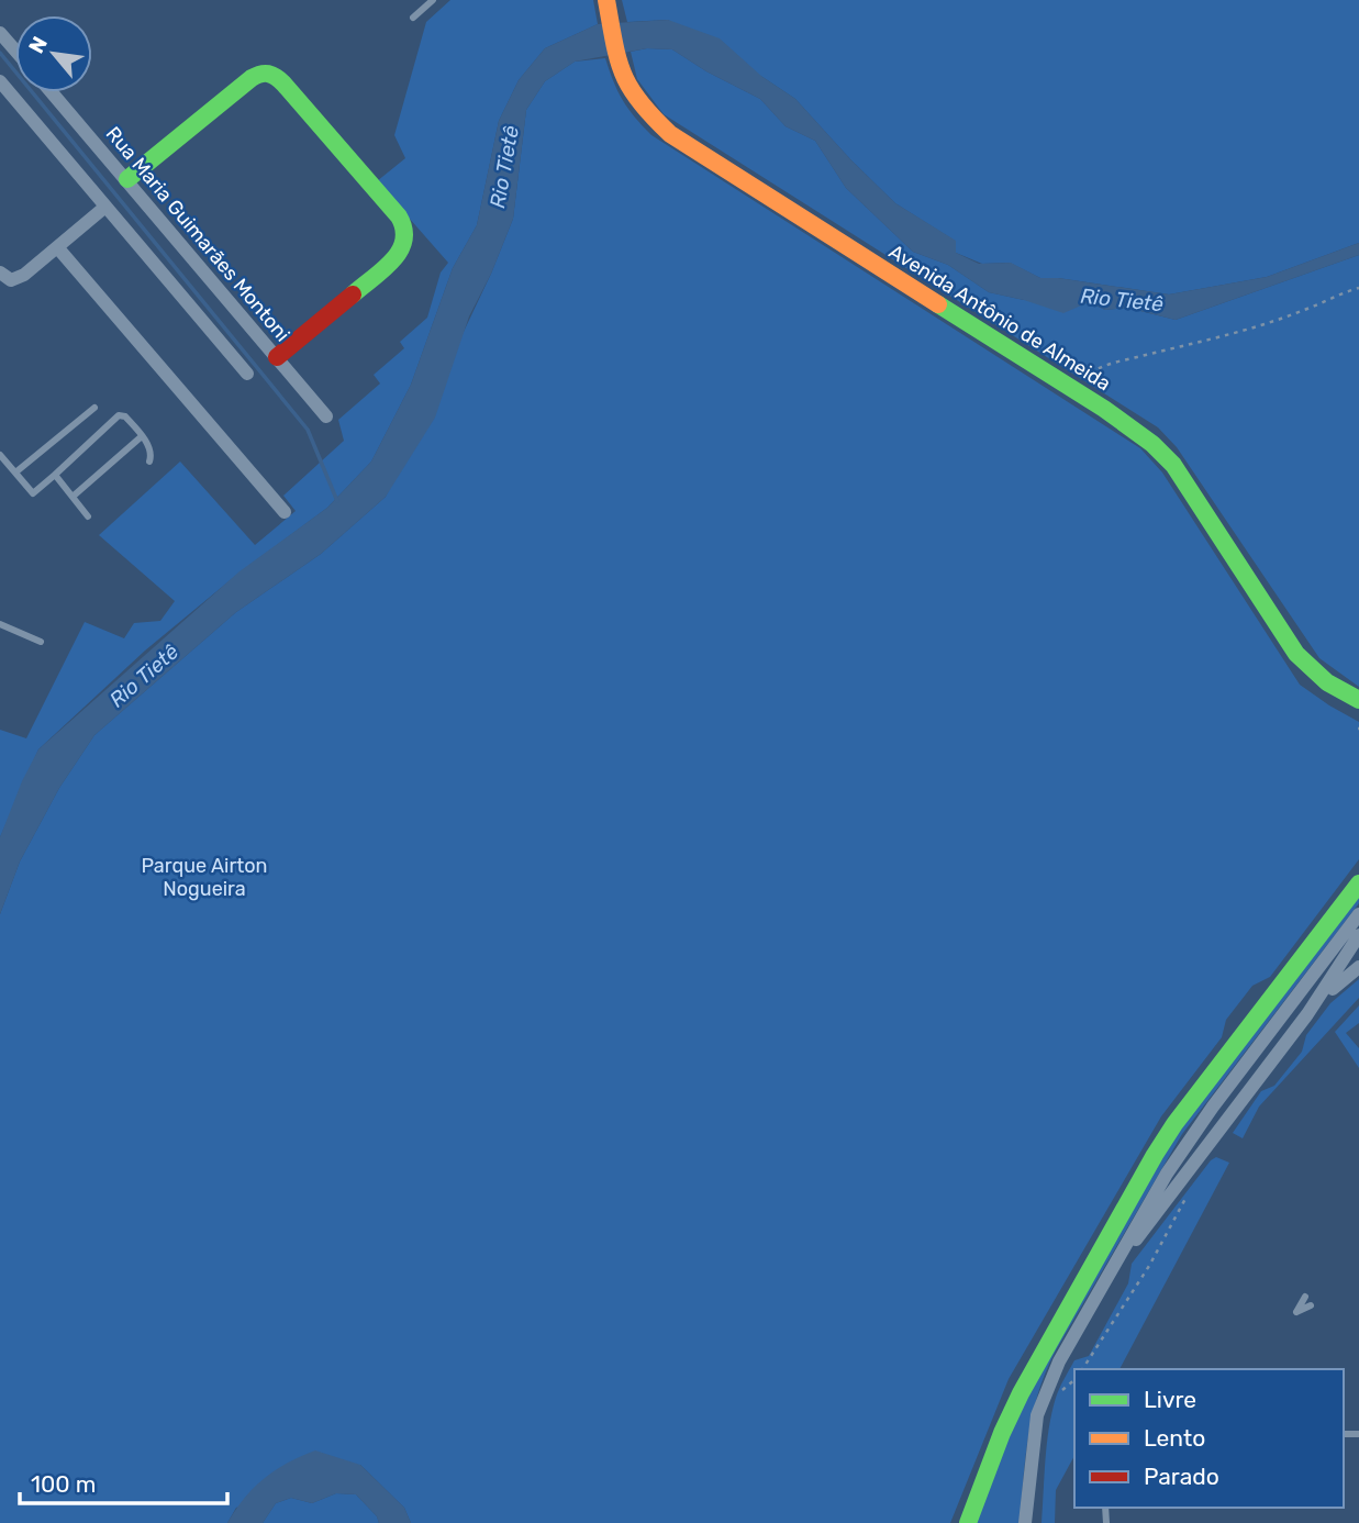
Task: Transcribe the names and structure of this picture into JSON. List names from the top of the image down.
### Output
{
  "streets": {
    "street": ["Rua Maria Guimarães Montoni", "Avenida Antônio de Almeida"]
  },
  "water": ["Rio Tietê"],
  "parks": ["Parque Airton Nogueira"],
  "legend": ["Livre", "Lento", "Parado"],
  "scale_bar": "100 m",
  "north": "top left"
}
